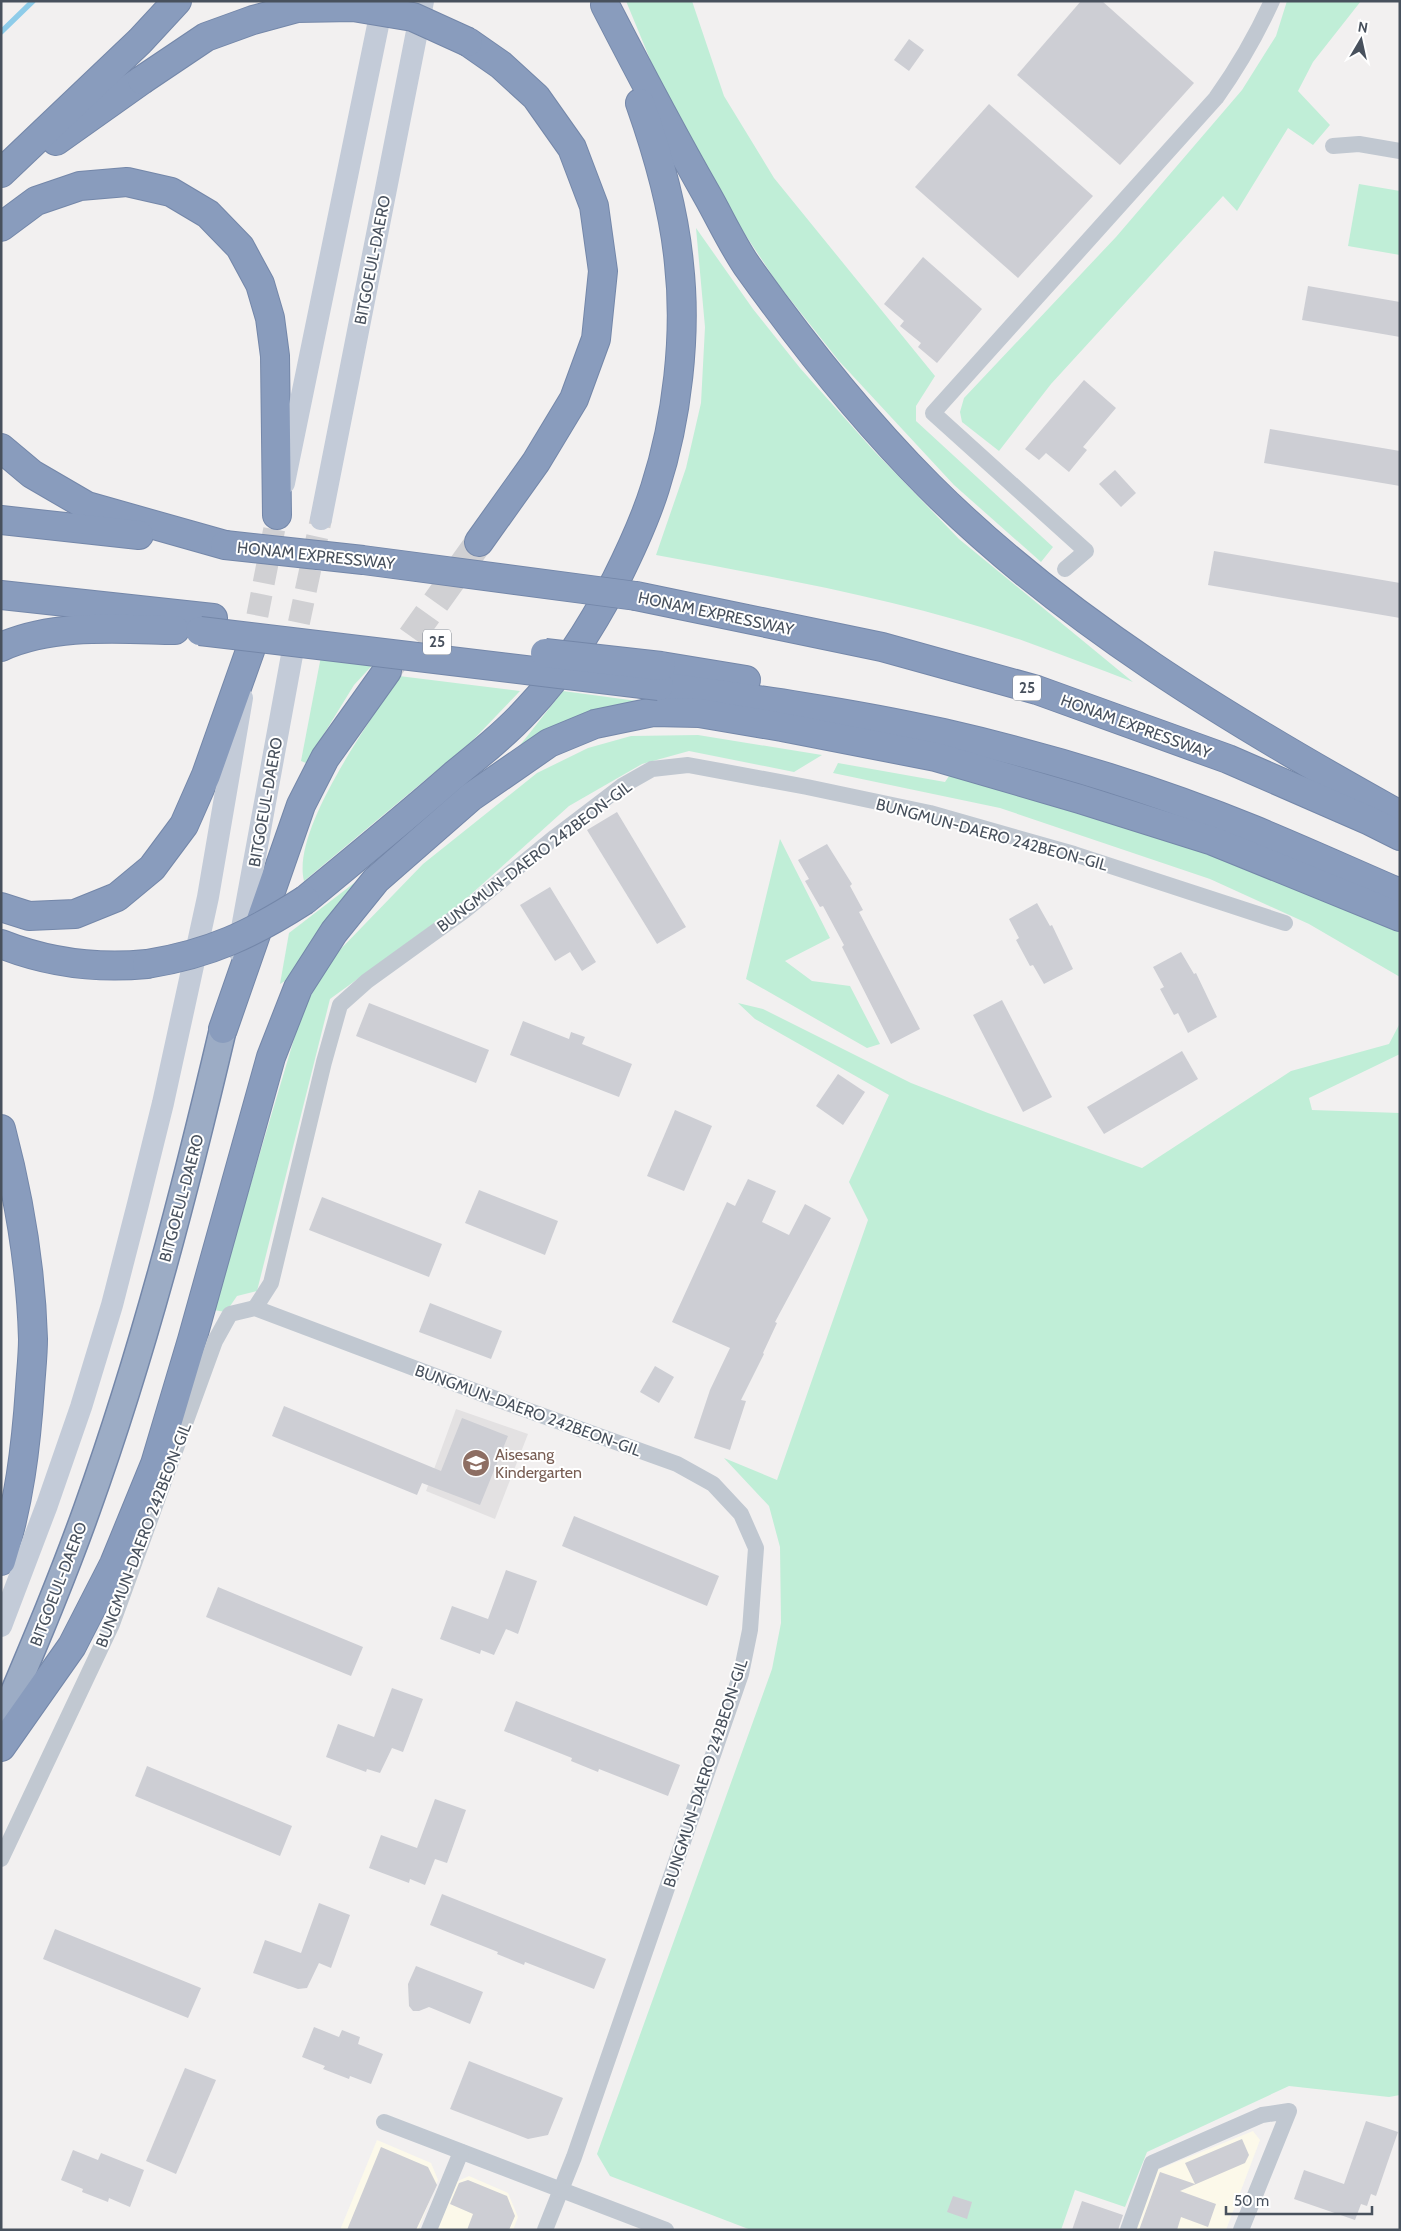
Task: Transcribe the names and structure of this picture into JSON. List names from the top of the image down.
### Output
{
  "streets": {
    "highway": ["BITGOEUL-DAERO", "HONAM EXPRESSWAY", "25"],
    "street": ["BUNGMUN-DAERO 242BEON-GIL"]
  },
  "places": {
    "school or university": ["Aisesang Kindergarten"]
  },
  "scale_bar": "50 m",
  "north": "top"
}
